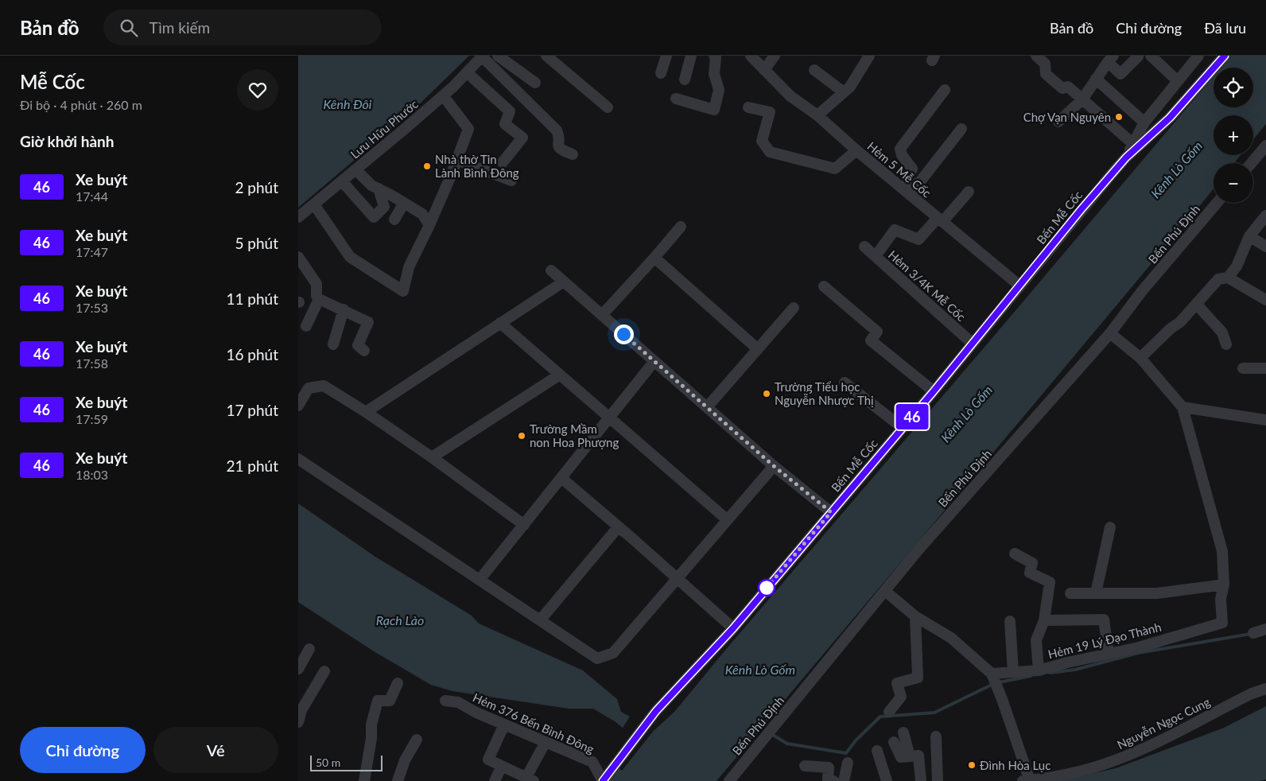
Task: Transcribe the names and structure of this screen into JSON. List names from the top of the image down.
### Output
{
  "streets": {
    "street": [
      "Lưu Hữu Phước",
      "Hẻm 5 Mễ Cốc",
      "Bến Mễ Cốc",
      "Bến Phú Định",
      "Hẻm 3/4K Mễ Cốc",
      "Hẻm 19 Lý Đạo Thành",
      "Hẻm 376 Bến Bình Đông",
      "Nguyễn Ngọc Cung"
    ]
  },
  "crossings": [
    ["Hẻm 5 Mễ Cốc", "Bến Mễ Cốc"],
    ["Bến Mễ Cốc", "Hẻm 3/4K Mễ Cốc"],
    ["Bến Mễ Cốc", "Hẻm 376 Bến Bình Đông"]
  ],
  "water": ["Kênh Đôi", "Kênh Lò Gốm", "Rạch Lào"],
  "places": [
    "Chợ Vạn Nguyên",
    "Nhà thờ Tin Lành Bình Đông",
    "Trường Tiểu học Nguyễn Nhược Thị",
    "Trường Mầm non Hoa Phượng",
    "Đình Hòa Lục"
  ],
  "lines": ["bus line 46"],
  "scale_bar": "50 m",
  "page": {
    "header": "Bản đồ",
    "search": "Tìm kiếm",
    "nav": ["Bản đồ", "Chỉ đường", "Đã lưu"],
    "heading": [
      ["Mễ Cốc", "Đi bộ · 4 phút · 260 m"],
      "Giờ khởi hành"
    ],
    "on_map": "46",
    "map_buttons": ["+", "−"],
    "list": [
      {
        "mark": "46",
        "name": "Xe buýt",
        "note": "17:44",
        "value": "2 phút"
      },
      {
        "mark": "46",
        "name": "Xe buýt",
        "note": "17:47",
        "value": "5 phút"
      },
      {
        "mark": "46",
        "name": "Xe buýt",
        "note": "17:53",
        "value": "11 phút"
      },
      {
        "mark": "46",
        "name": "Xe buýt",
        "note": "17:58",
        "value": "16 phút"
      },
      {
        "mark": "46",
        "name": "Xe buýt",
        "note": "17:59",
        "value": "17 phút"
      },
      {
        "mark": "46",
        "name": "Xe buýt",
        "note": "18:03",
        "value": "21 phút"
      }
    ],
    "buttons": ["Chỉ đường", "Vé"],
    "scale": "50 m"
  }
}
